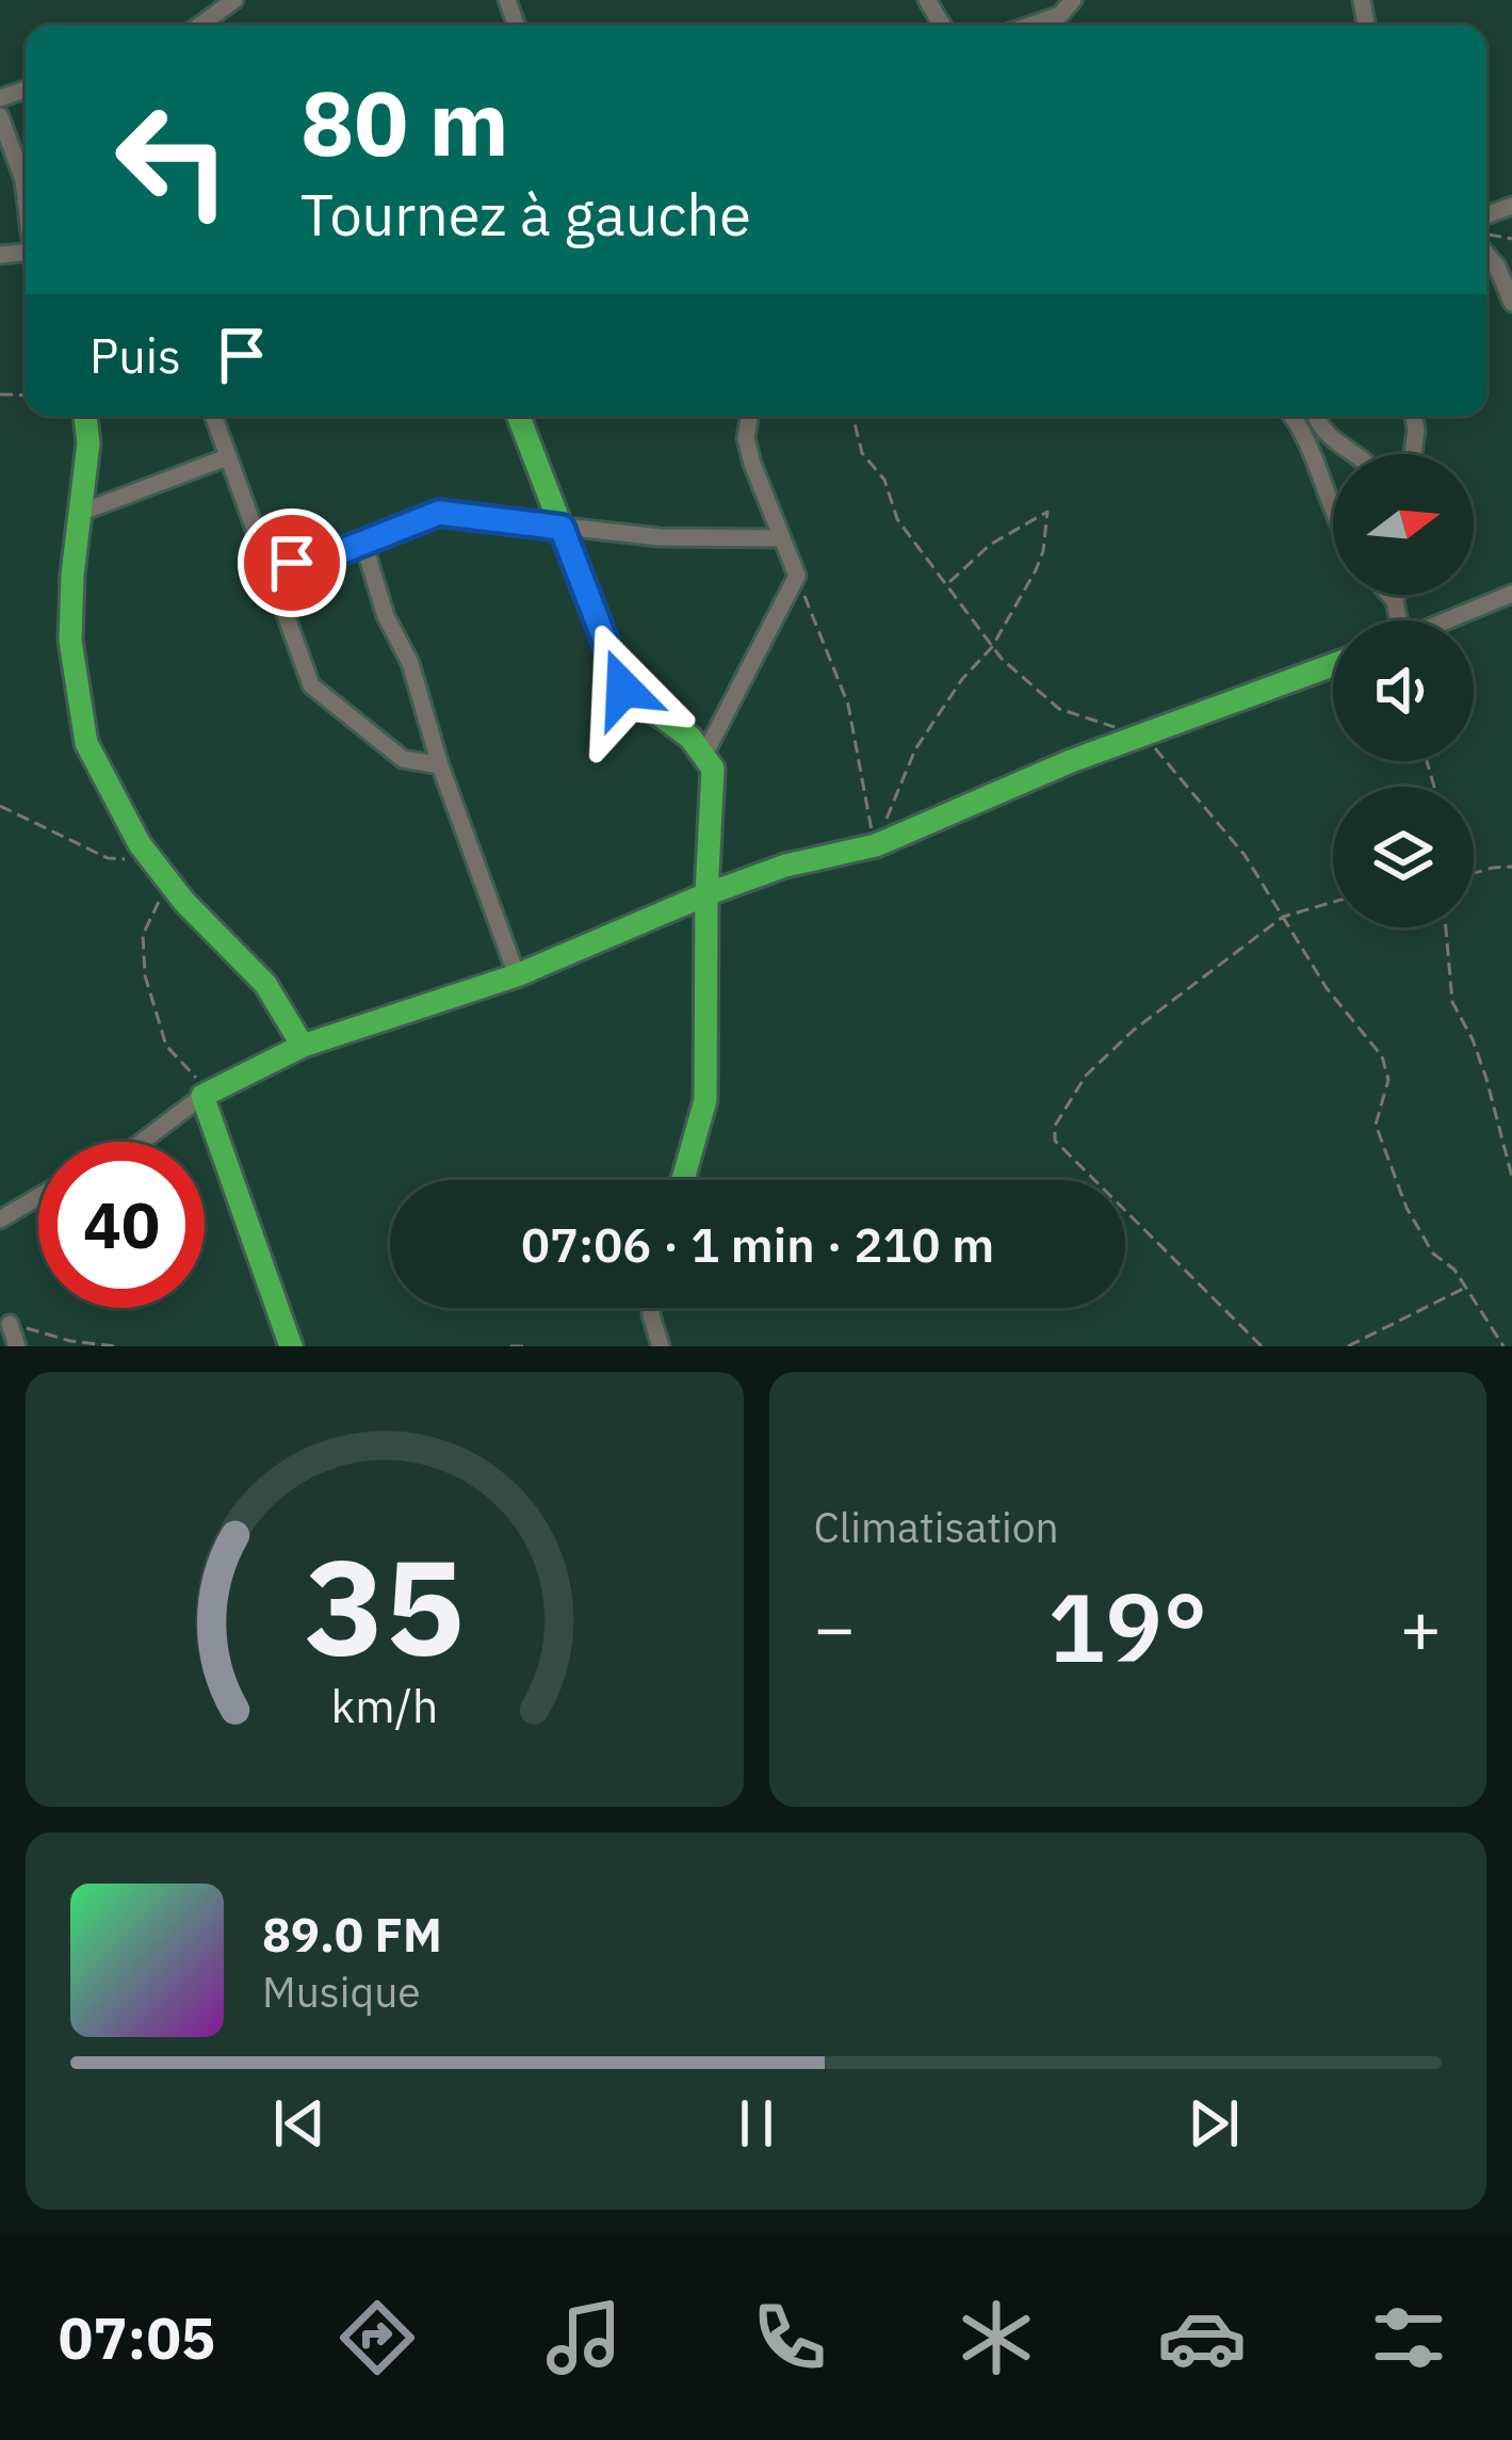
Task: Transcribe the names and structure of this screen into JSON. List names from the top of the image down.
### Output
{
  "north": "right",
  "page": {
    "turn": ["80 m", "Tournez à gauche"],
    "then": "Puis",
    "limit": "40",
    "trip": "07:06 · 1 min · 210 m",
    "tile": "Climatisation",
    "heat": ["−", "19°", "+"],
    "song": ["89.0 FM", "Musique"],
    "tabs": "07:05",
    "gauge": ["35", "km/h"]
  }
}
